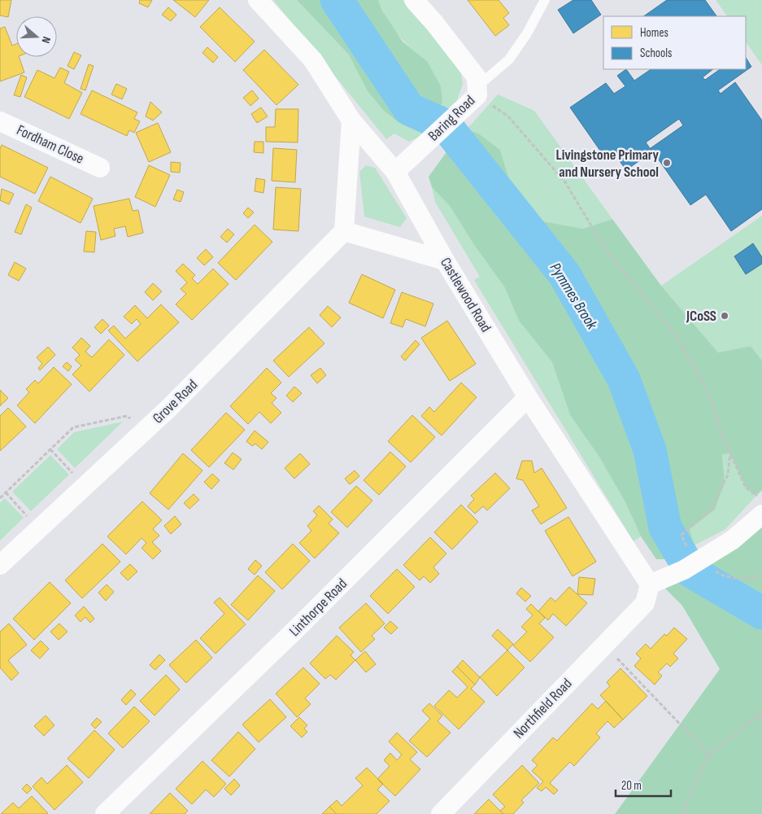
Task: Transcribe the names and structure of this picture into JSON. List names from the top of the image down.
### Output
{
  "streets": {
    "street": [
      "Baring Road",
      "Fordham Close",
      "Castlewood Road",
      "Grove Road",
      "Linthorpe Road",
      "Northfield Road"
    ]
  },
  "crossings": [
    ["Baring Road", "Castlewood Road"],
    ["Castlewood Road", "Linthorpe Road"],
    ["Castlewood Road", "Northfield Road"]
  ],
  "water": ["Pymmes Brook"],
  "places": ["Livingstone Primary and Nursery School", "JCoSS"],
  "legend": ["Homes", "Schools"],
  "scale_bar": "20 m",
  "north": "right"
}
